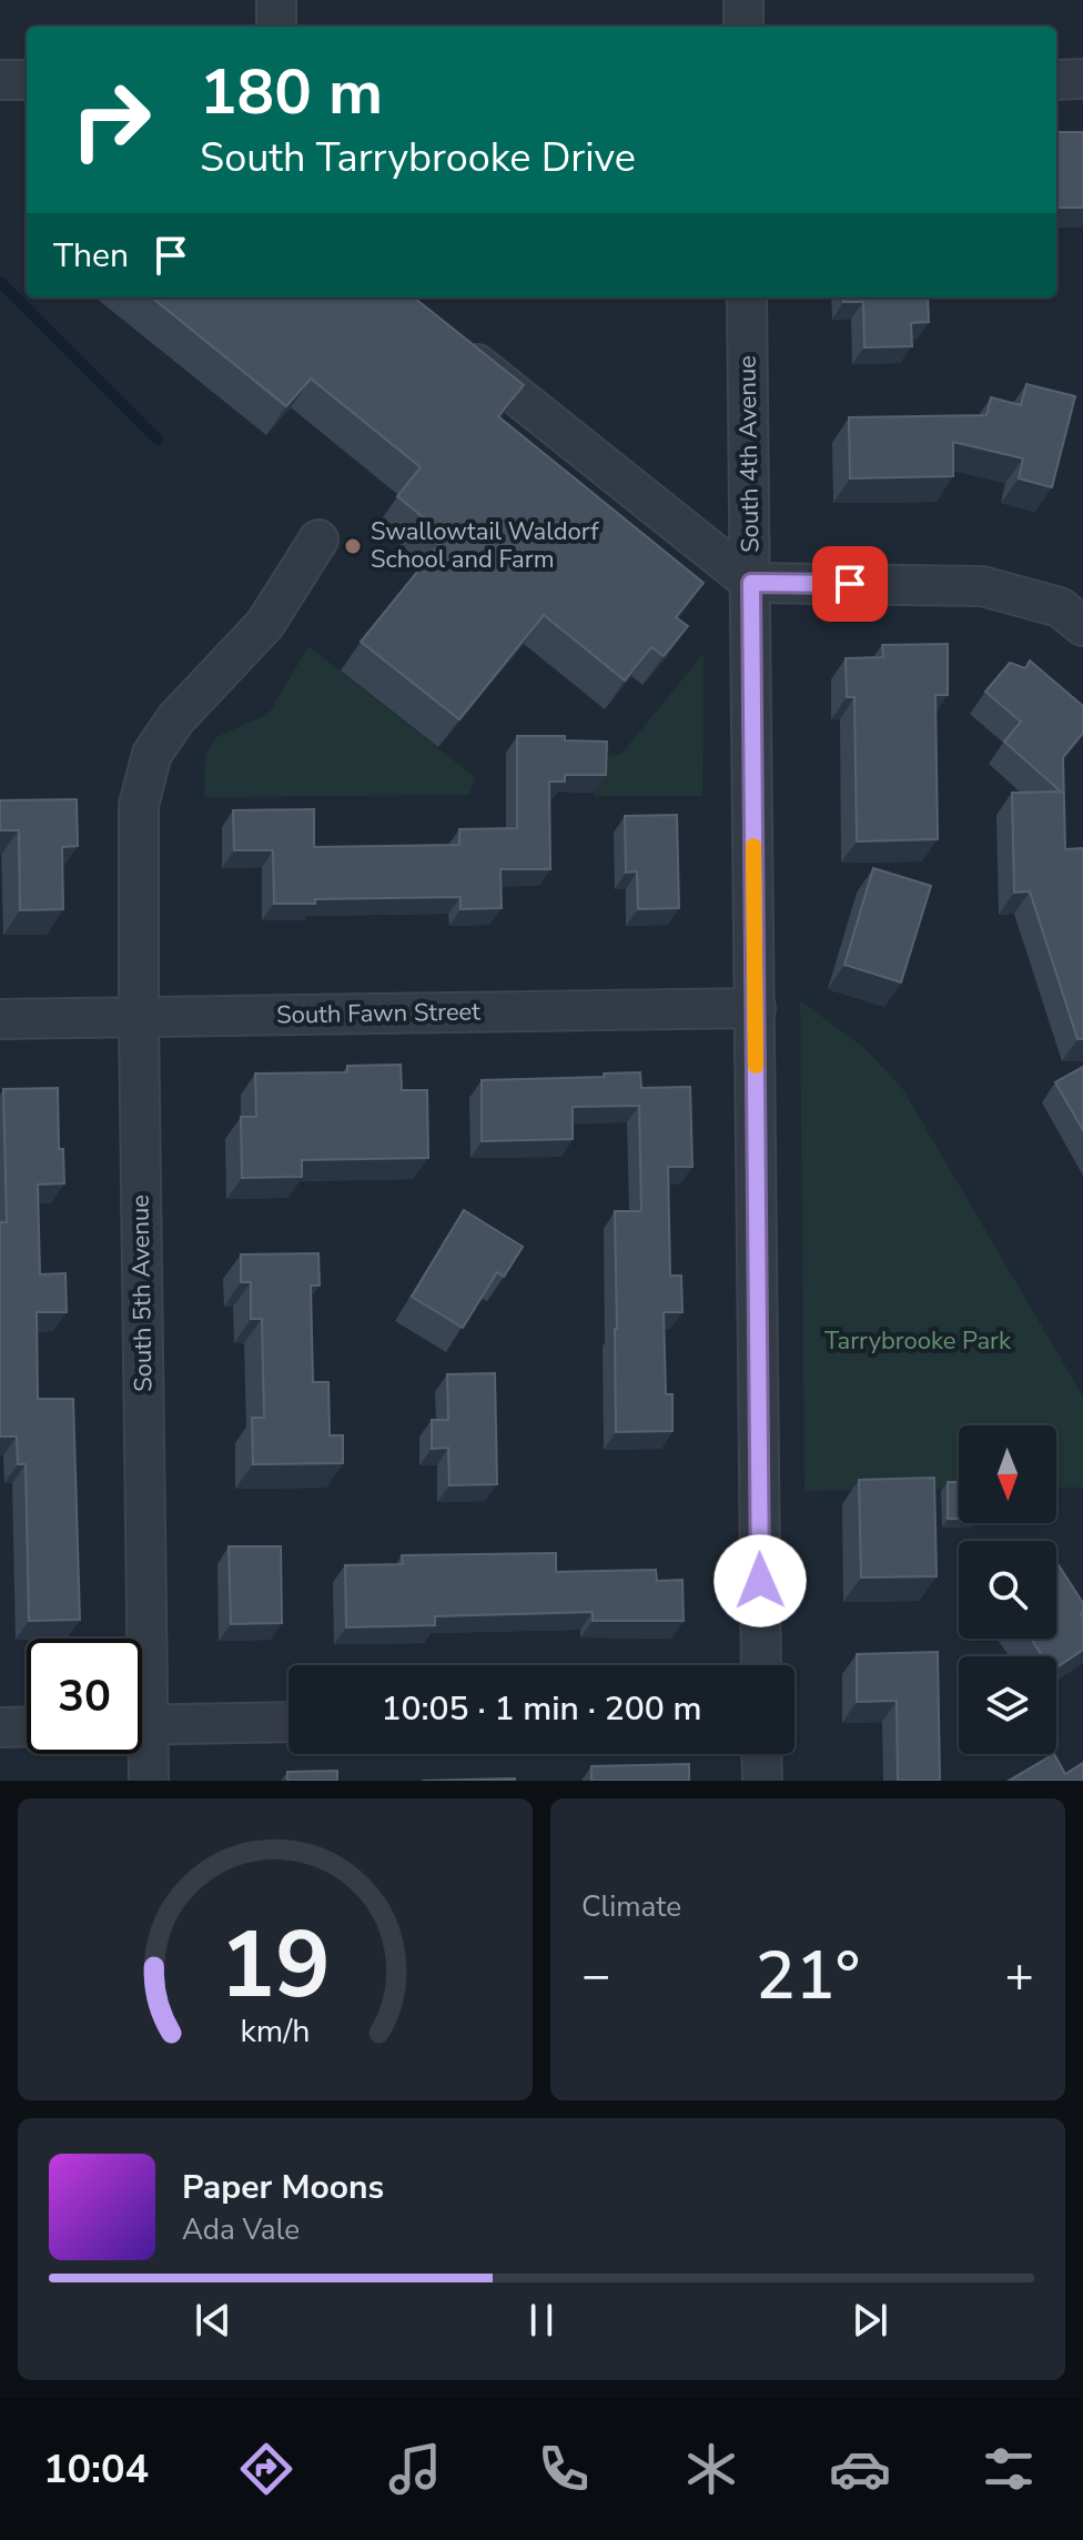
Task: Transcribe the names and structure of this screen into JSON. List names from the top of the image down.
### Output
{
  "streets": {
    "street": ["South 4th Avenue", "South Fawn Street", "South 5th Avenue"]
  },
  "crossings": [
    ["South 4th Avenue", "South Fawn Street"],
    ["South Fawn Street", "South 5th Avenue"]
  ],
  "parks": ["Tarrybrooke Park"],
  "places": ["Swallowtail Waldorf School and Farm"],
  "north": "bottom",
  "page": {
    "turn": ["180 m", "South Tarrybrooke Drive"],
    "then": "Then",
    "limit": "30",
    "trip": "10:05 · 1 min · 200 m",
    "tile": "Climate",
    "heat": ["−", "21°", "+"],
    "song": ["Paper Moons", "Ada Vale"],
    "tabs": "10:04",
    "gauge": ["19", "km/h"]
  }
}
